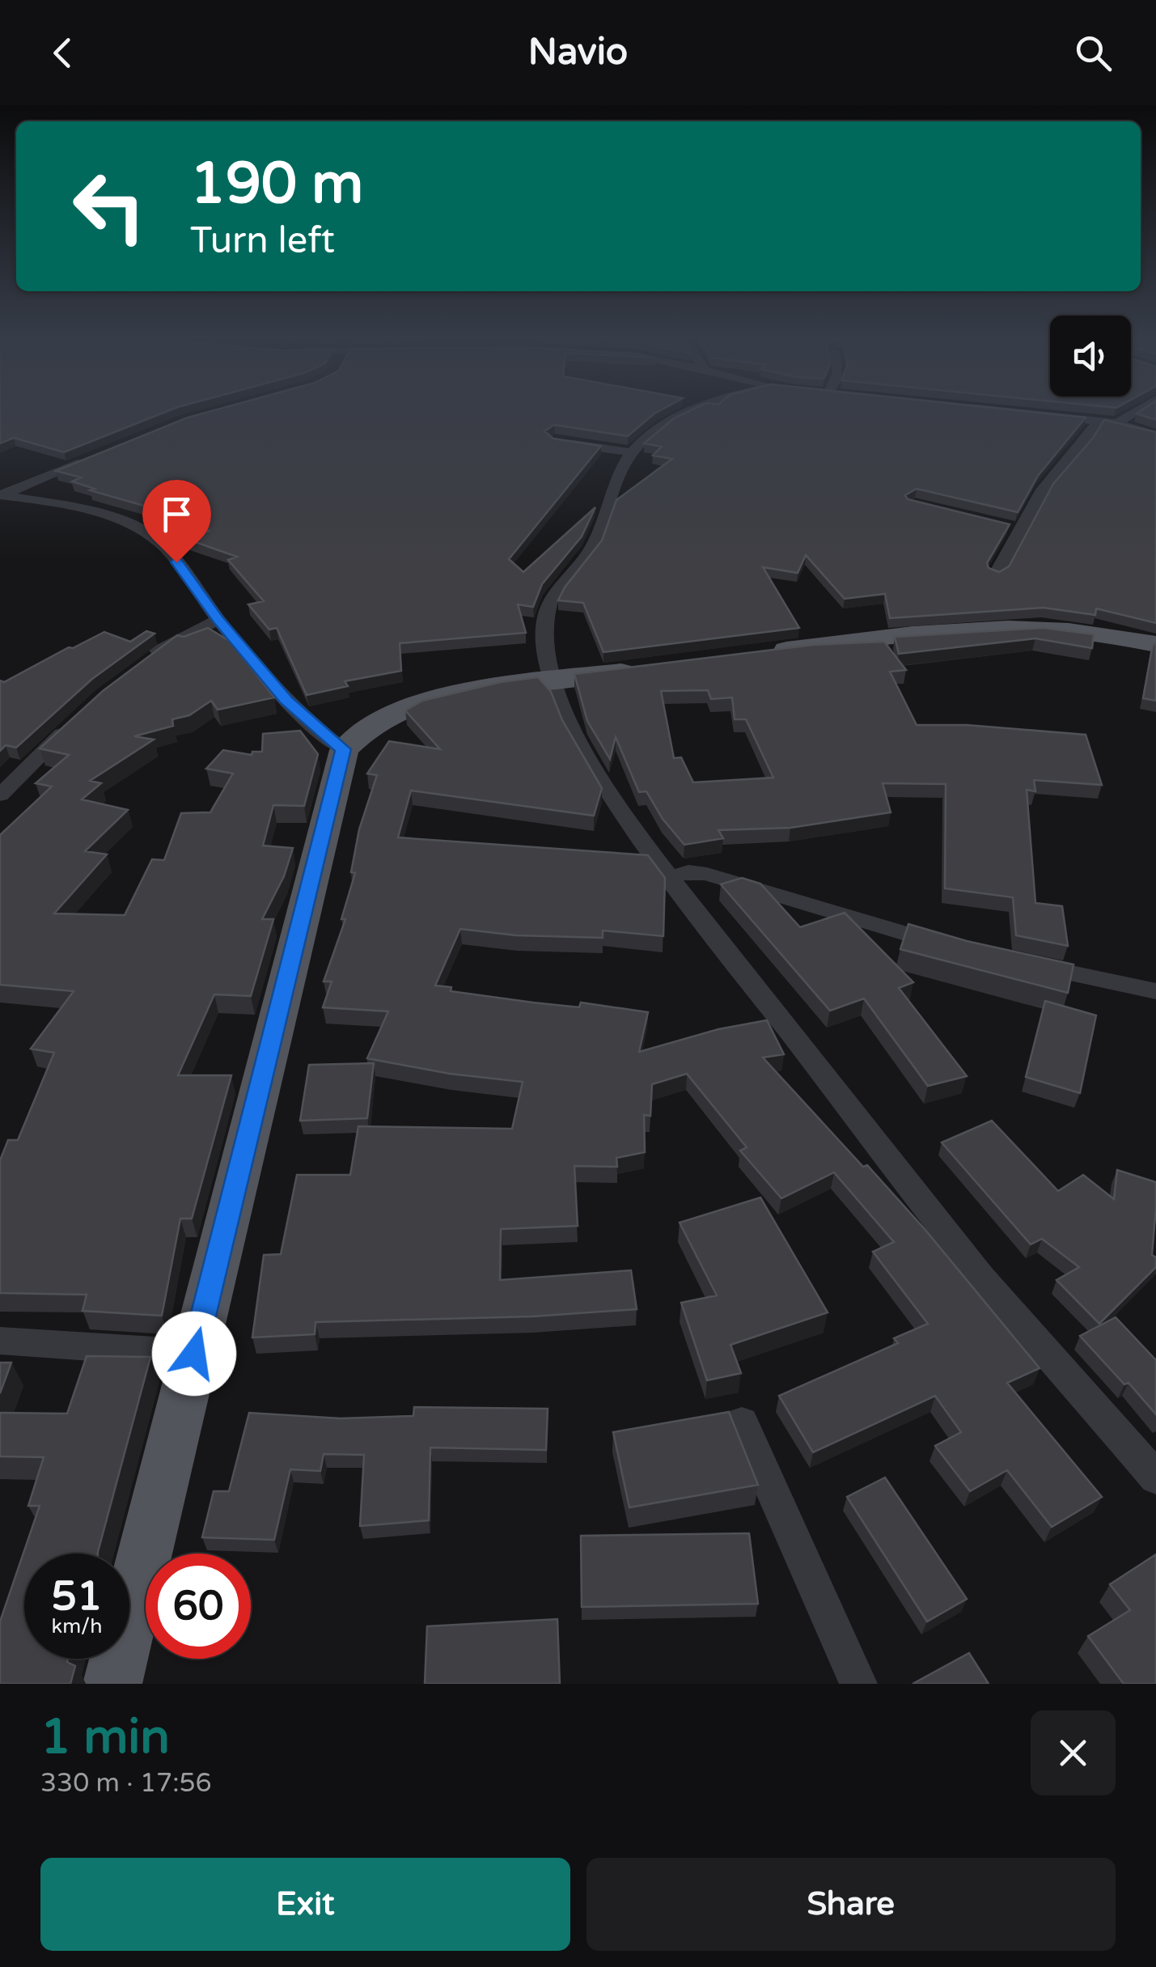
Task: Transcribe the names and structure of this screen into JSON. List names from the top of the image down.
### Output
{
  "page": {
    "header": "Navio",
    "turn": ["190 m", "Turn left"],
    "speed": "51 km/h",
    "limit": "60",
    "heading": ["1 min", "330 m · 17:56"],
    "buttons": ["Exit", "Share"]
  }
}
